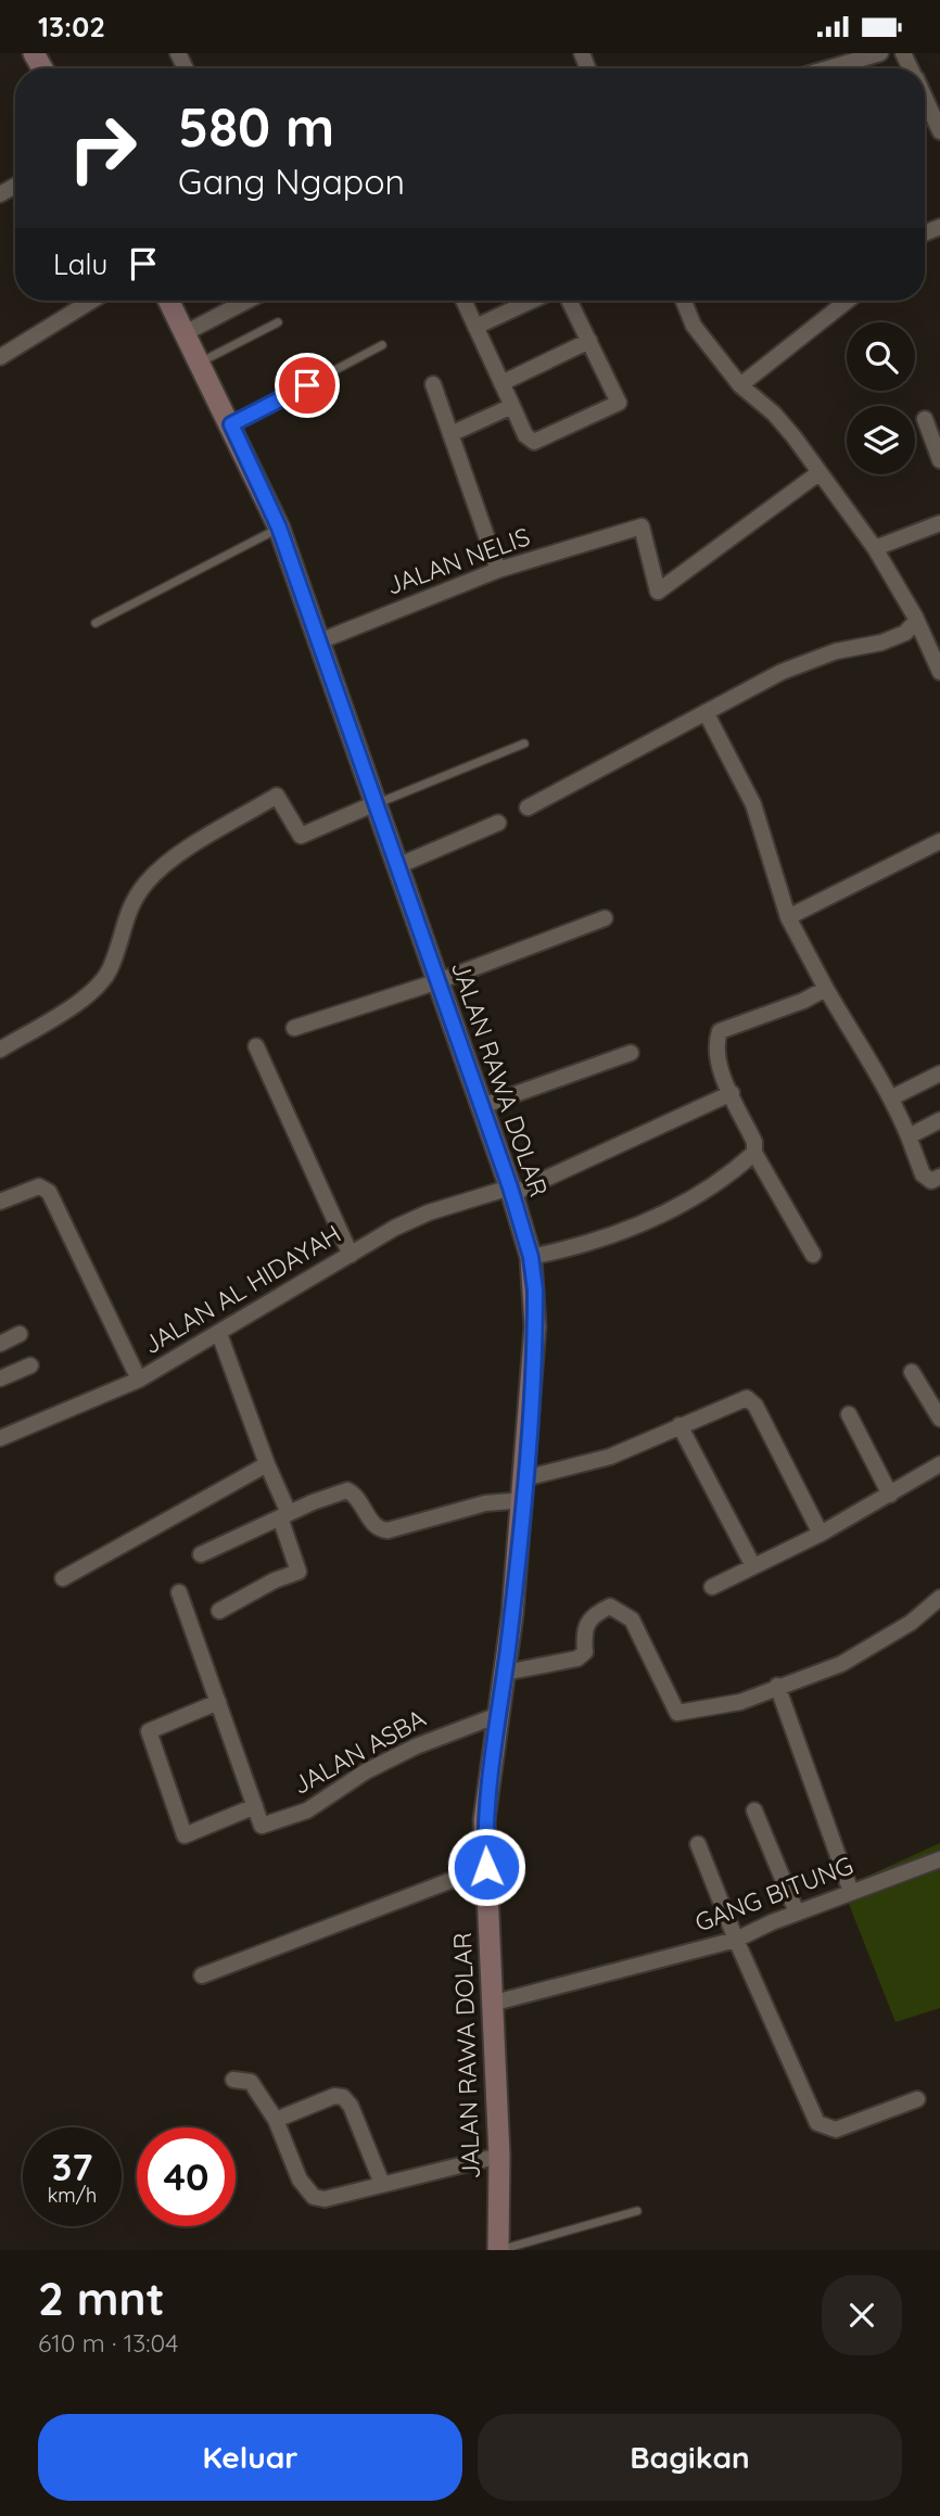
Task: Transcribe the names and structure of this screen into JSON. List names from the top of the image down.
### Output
{
  "streets": {
    "street": [
      "JALAN NELIS",
      "JALAN RAWA DOLAR",
      "JALAN AL HIDAYAH",
      "JALAN ASBA",
      "GANG BITUNG"
    ]
  },
  "crossings": [
    ["JALAN NELIS", "JALAN RAWA DOLAR"],
    ["JALAN RAWA DOLAR", "JALAN AL HIDAYAH"],
    ["JALAN RAWA DOLAR", "JALAN ASBA"],
    ["JALAN RAWA DOLAR", "GANG BITUNG"]
  ],
  "page": {
    "status": "13:02",
    "turn": ["580 m", "Gang Ngapon"],
    "then": "Lalu",
    "speed": "37 km/h",
    "limit": "40",
    "heading": ["2 mnt", "610 m · 13:04"],
    "buttons": ["Keluar", "Bagikan"]
  }
}
